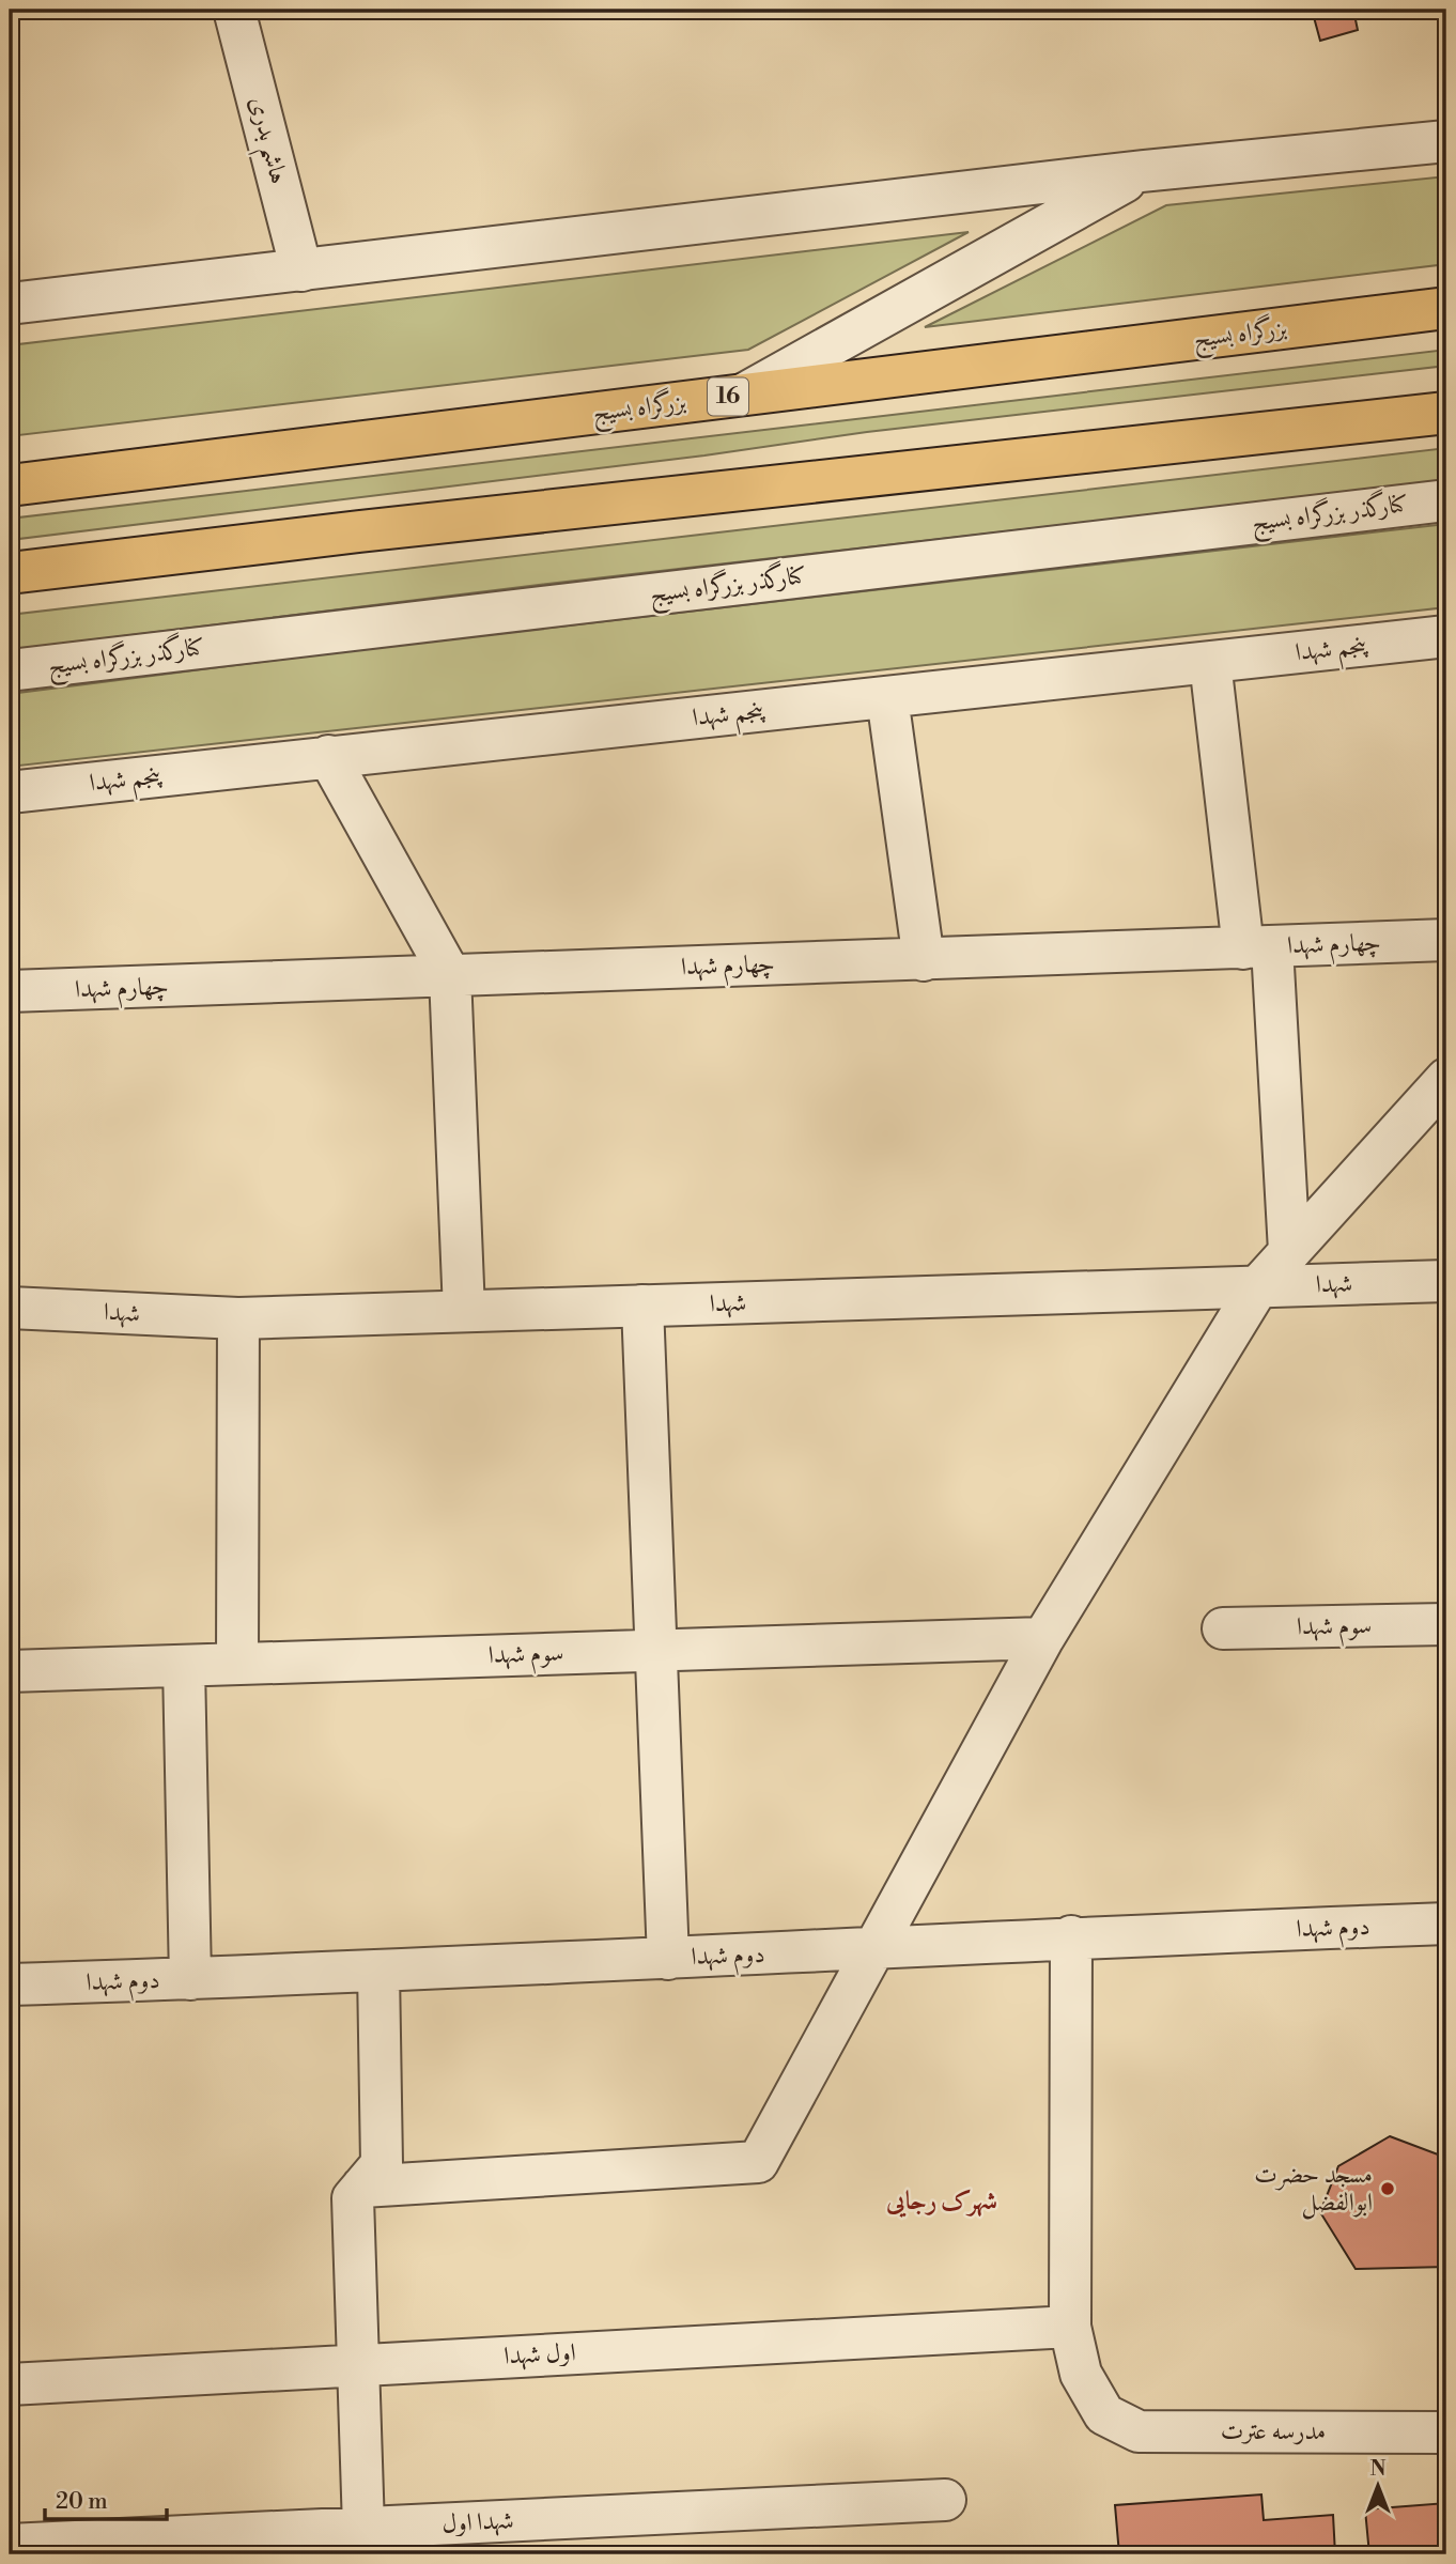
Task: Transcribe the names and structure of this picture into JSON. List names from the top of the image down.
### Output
{
  "streets": {
    "highway": ["بزرگراه بسیج", "16"],
    "street": [
      "هاشم بدری",
      "کنارگذر بزرگراه بسیج",
      "پنجم شهدا",
      "چهارم شهدا",
      "شهدا",
      "سوم شهدا",
      "دوم شهدا",
      "اول شهدا",
      "مدرسه عترت",
      "شهدا اول"
    ]
  },
  "crossings": [
    ["اول شهدا", "مدرسه عترت"]
  ],
  "districts": ["شهرک رجایی"],
  "places": ["مسجد حضرت ابوالفضل"],
  "scale_bar": "20 m",
  "north": "top"
}
